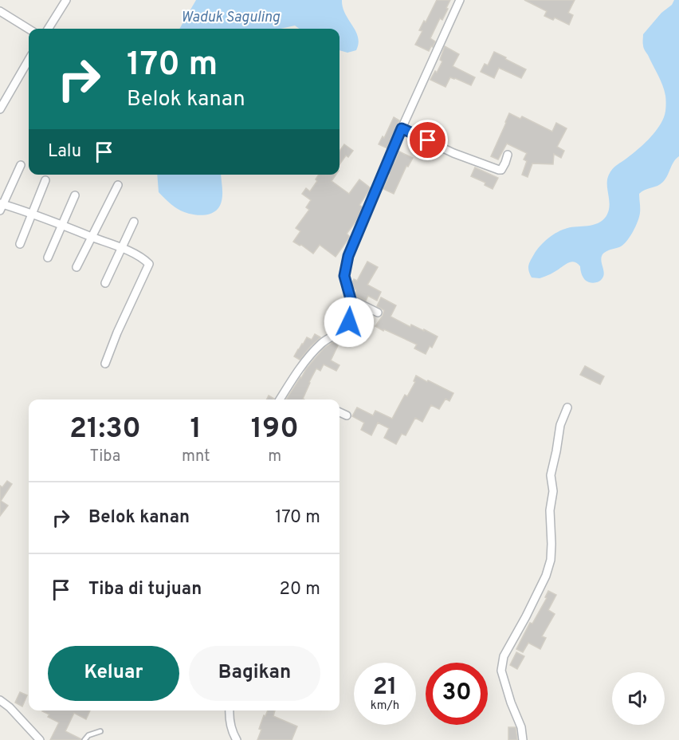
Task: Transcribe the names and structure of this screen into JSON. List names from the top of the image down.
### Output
{
  "water": ["Waduk Saguling"],
  "page": {
    "turn": ["170 m", "Belok kanan"],
    "then": "Lalu",
    "eta": [
      "21:30",
      "Tiba",
      "1",
      "mnt",
      "190",
      "m"
    ],
    "list": [
      {
        "name": "Belok kanan",
        "value": "170 m"
      },
      {
        "name": "Tiba di tujuan",
        "value": "20 m"
      }
    ],
    "buttons": ["Keluar", "Bagikan"],
    "speed": "21 km/h",
    "limit": "30"
  }
}
